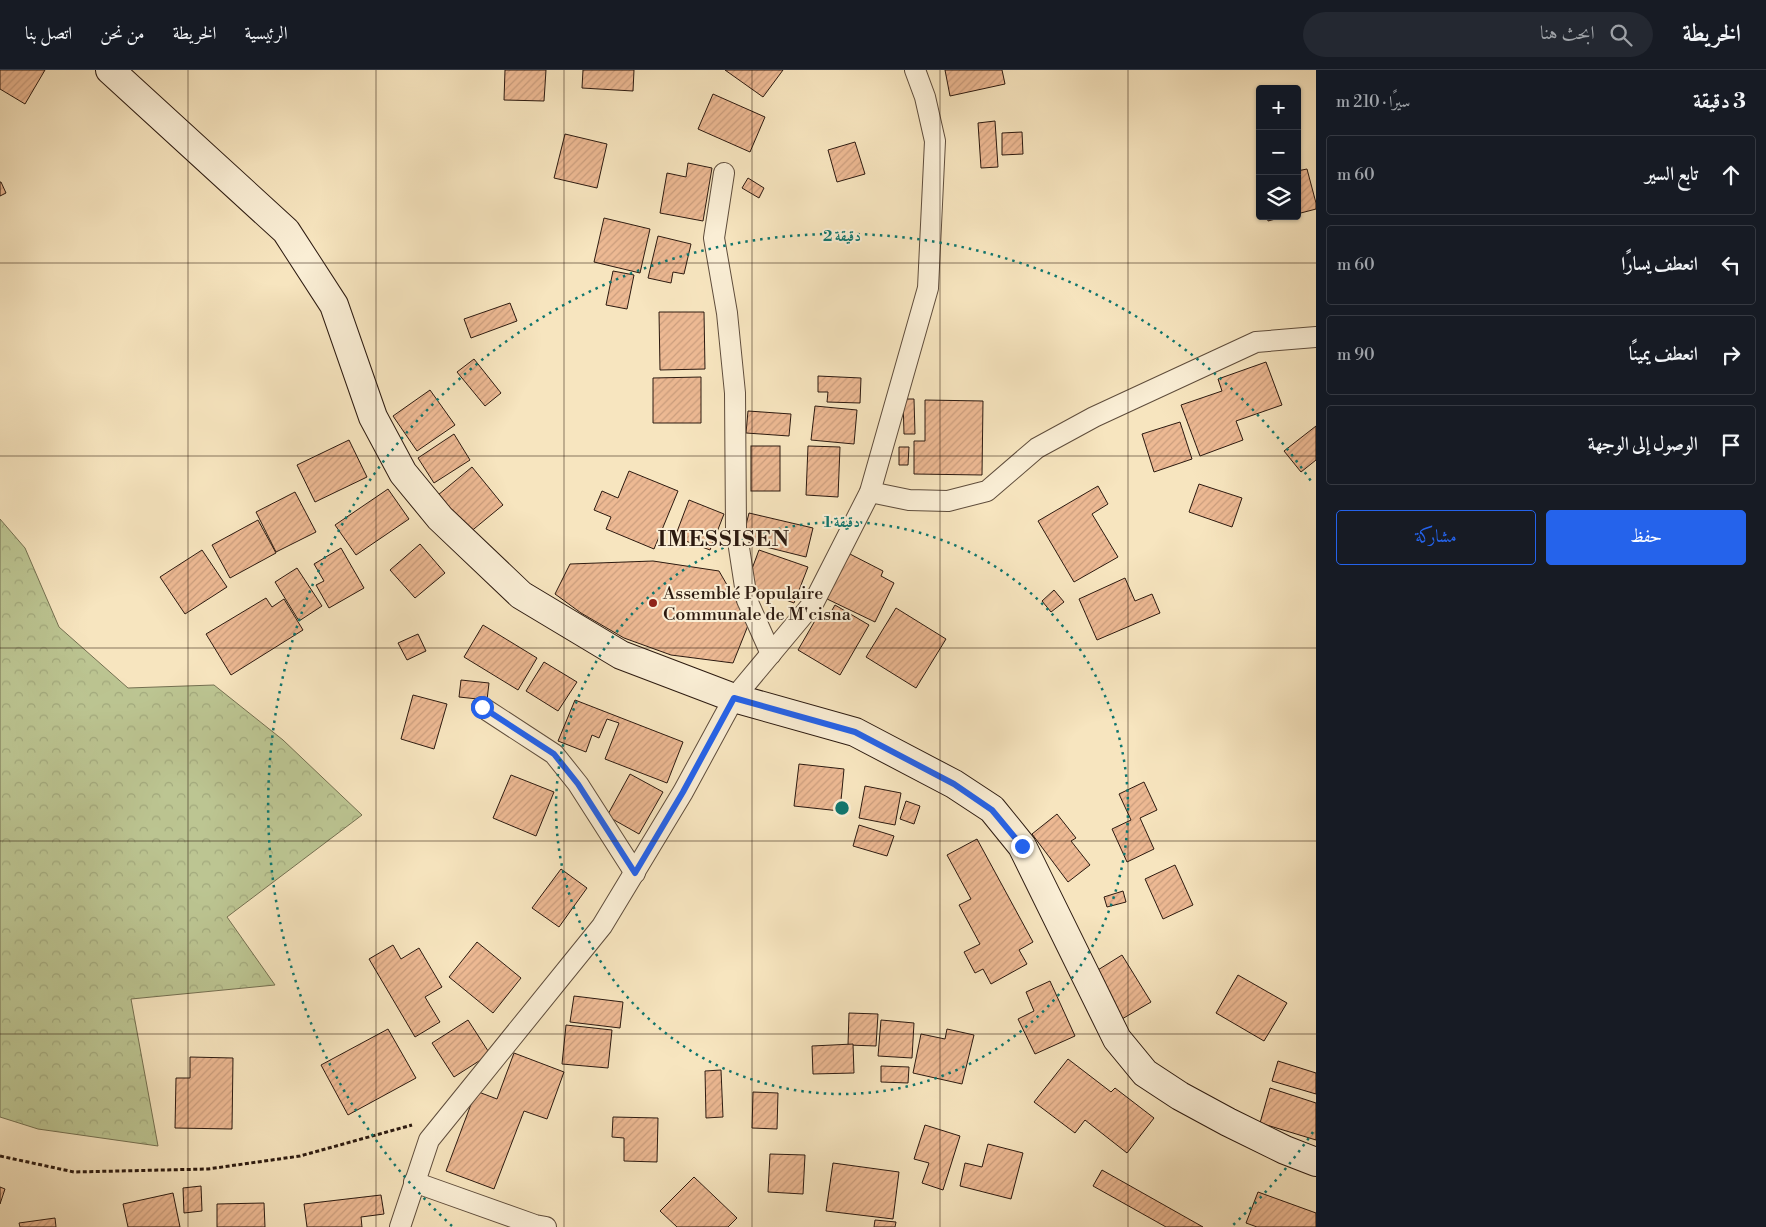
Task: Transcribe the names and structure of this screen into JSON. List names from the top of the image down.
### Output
{
  "districts": ["IMESSISEN"],
  "places": ["Assemblé Populaire Communale de M'cisna"],
  "page": {
    "header": "الخريطة",
    "search": "ابحث هنا",
    "nav": [
      "الرئيسية",
      "الخريطة",
      "من نحن",
      "اتصل بنا"
    ],
    "heading": ["3 دقيقة", "سيرًا · 210 m"],
    "map_buttons": ["+", "−"],
    "list": [
      ["تابع السير", "60 m"],
      ["انعطف يسارًا", "60 m"],
      ["انعطف يمينًا", "90 m"],
      "الوصول إلى الوجهة"
    ],
    "buttons": ["حفظ", "مشاركة"]
  },
  "rings": ["2 دقيقة", "1 دقيقة"]
}
